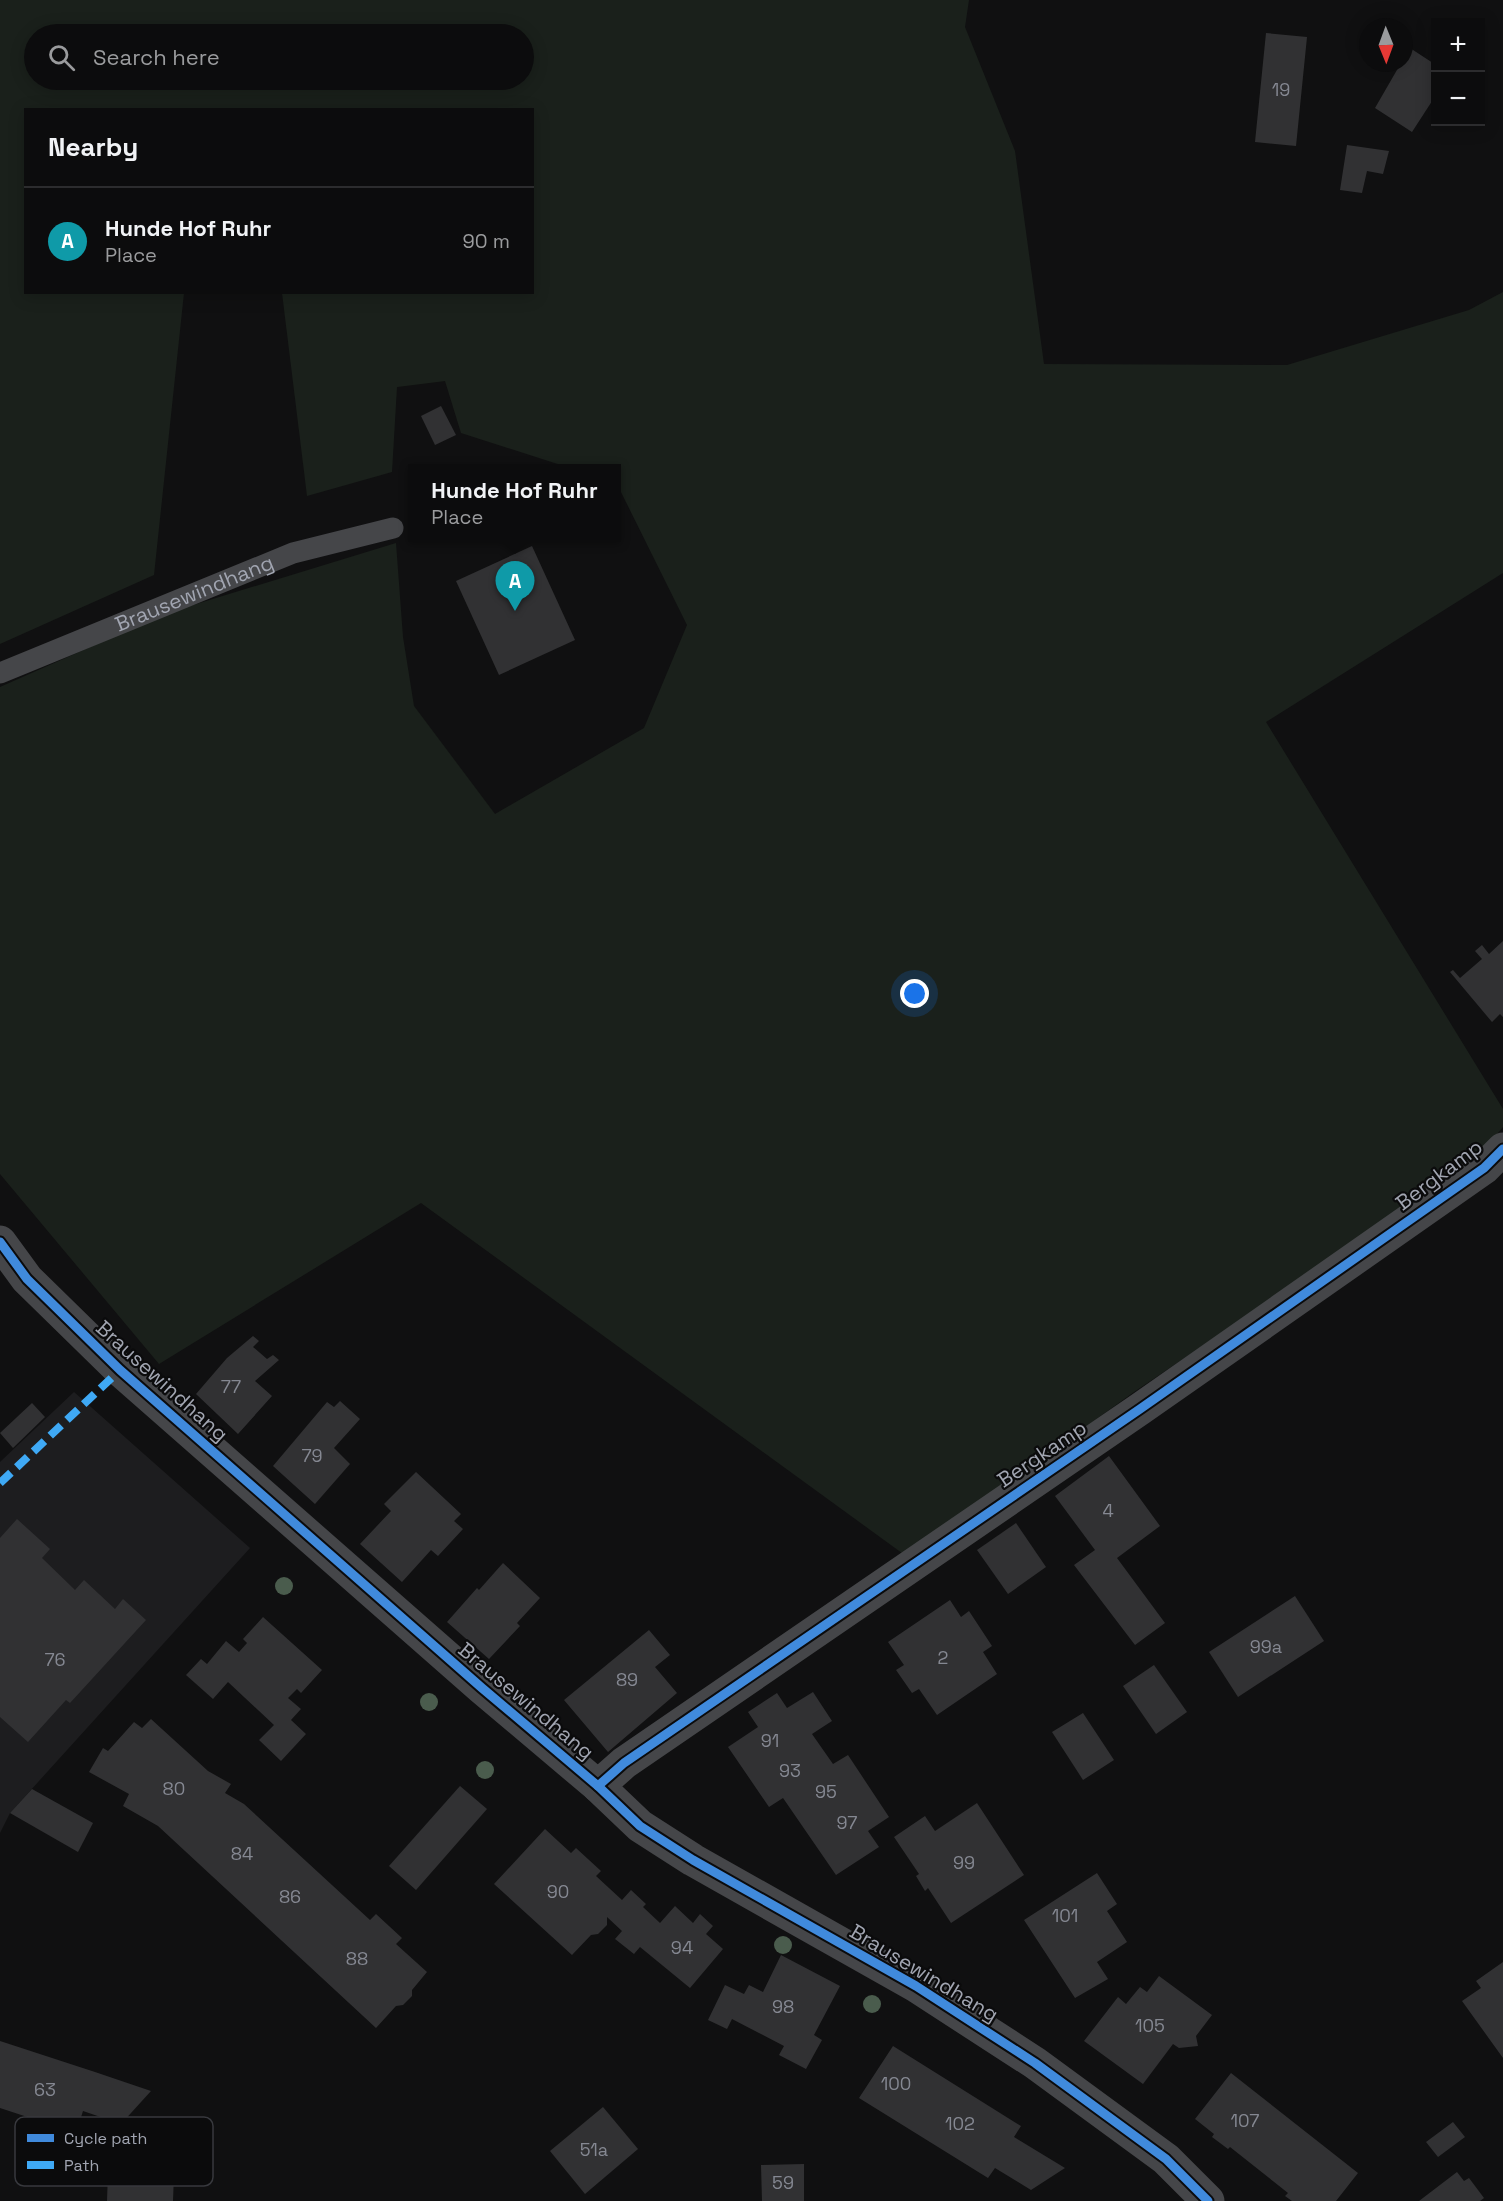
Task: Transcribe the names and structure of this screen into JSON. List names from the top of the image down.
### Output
{
  "streets": {
    "street": ["Brausewindhang", "Bergkamp"]
  },
  "crossings": [
    ["Brausewindhang", "Bergkamp"]
  ],
  "house_numbers": [
    "19",
    "77",
    "79",
    "4",
    "99a",
    "2",
    "76",
    "89",
    "91",
    "93",
    "80",
    "95",
    "97",
    "84",
    "99",
    "90",
    "86",
    "101",
    "94",
    "88",
    "98",
    "105",
    "100",
    "63",
    "107",
    "102",
    "51a",
    "59"
  ],
  "legend": ["Cycle path", "Path"],
  "north": "bottom",
  "page": {
    "map_buttons": ["+", "−"],
    "search": "Search here",
    "heading": "Nearby",
    "list": [
      {
        "mark": "A",
        "name": "Hunde Hof Ruhr",
        "note": "Place",
        "value": "90 m"
      }
    ],
    "popup": ["Hunde Hof Ruhr", "Place"],
    "pins": "A"
  }
}
